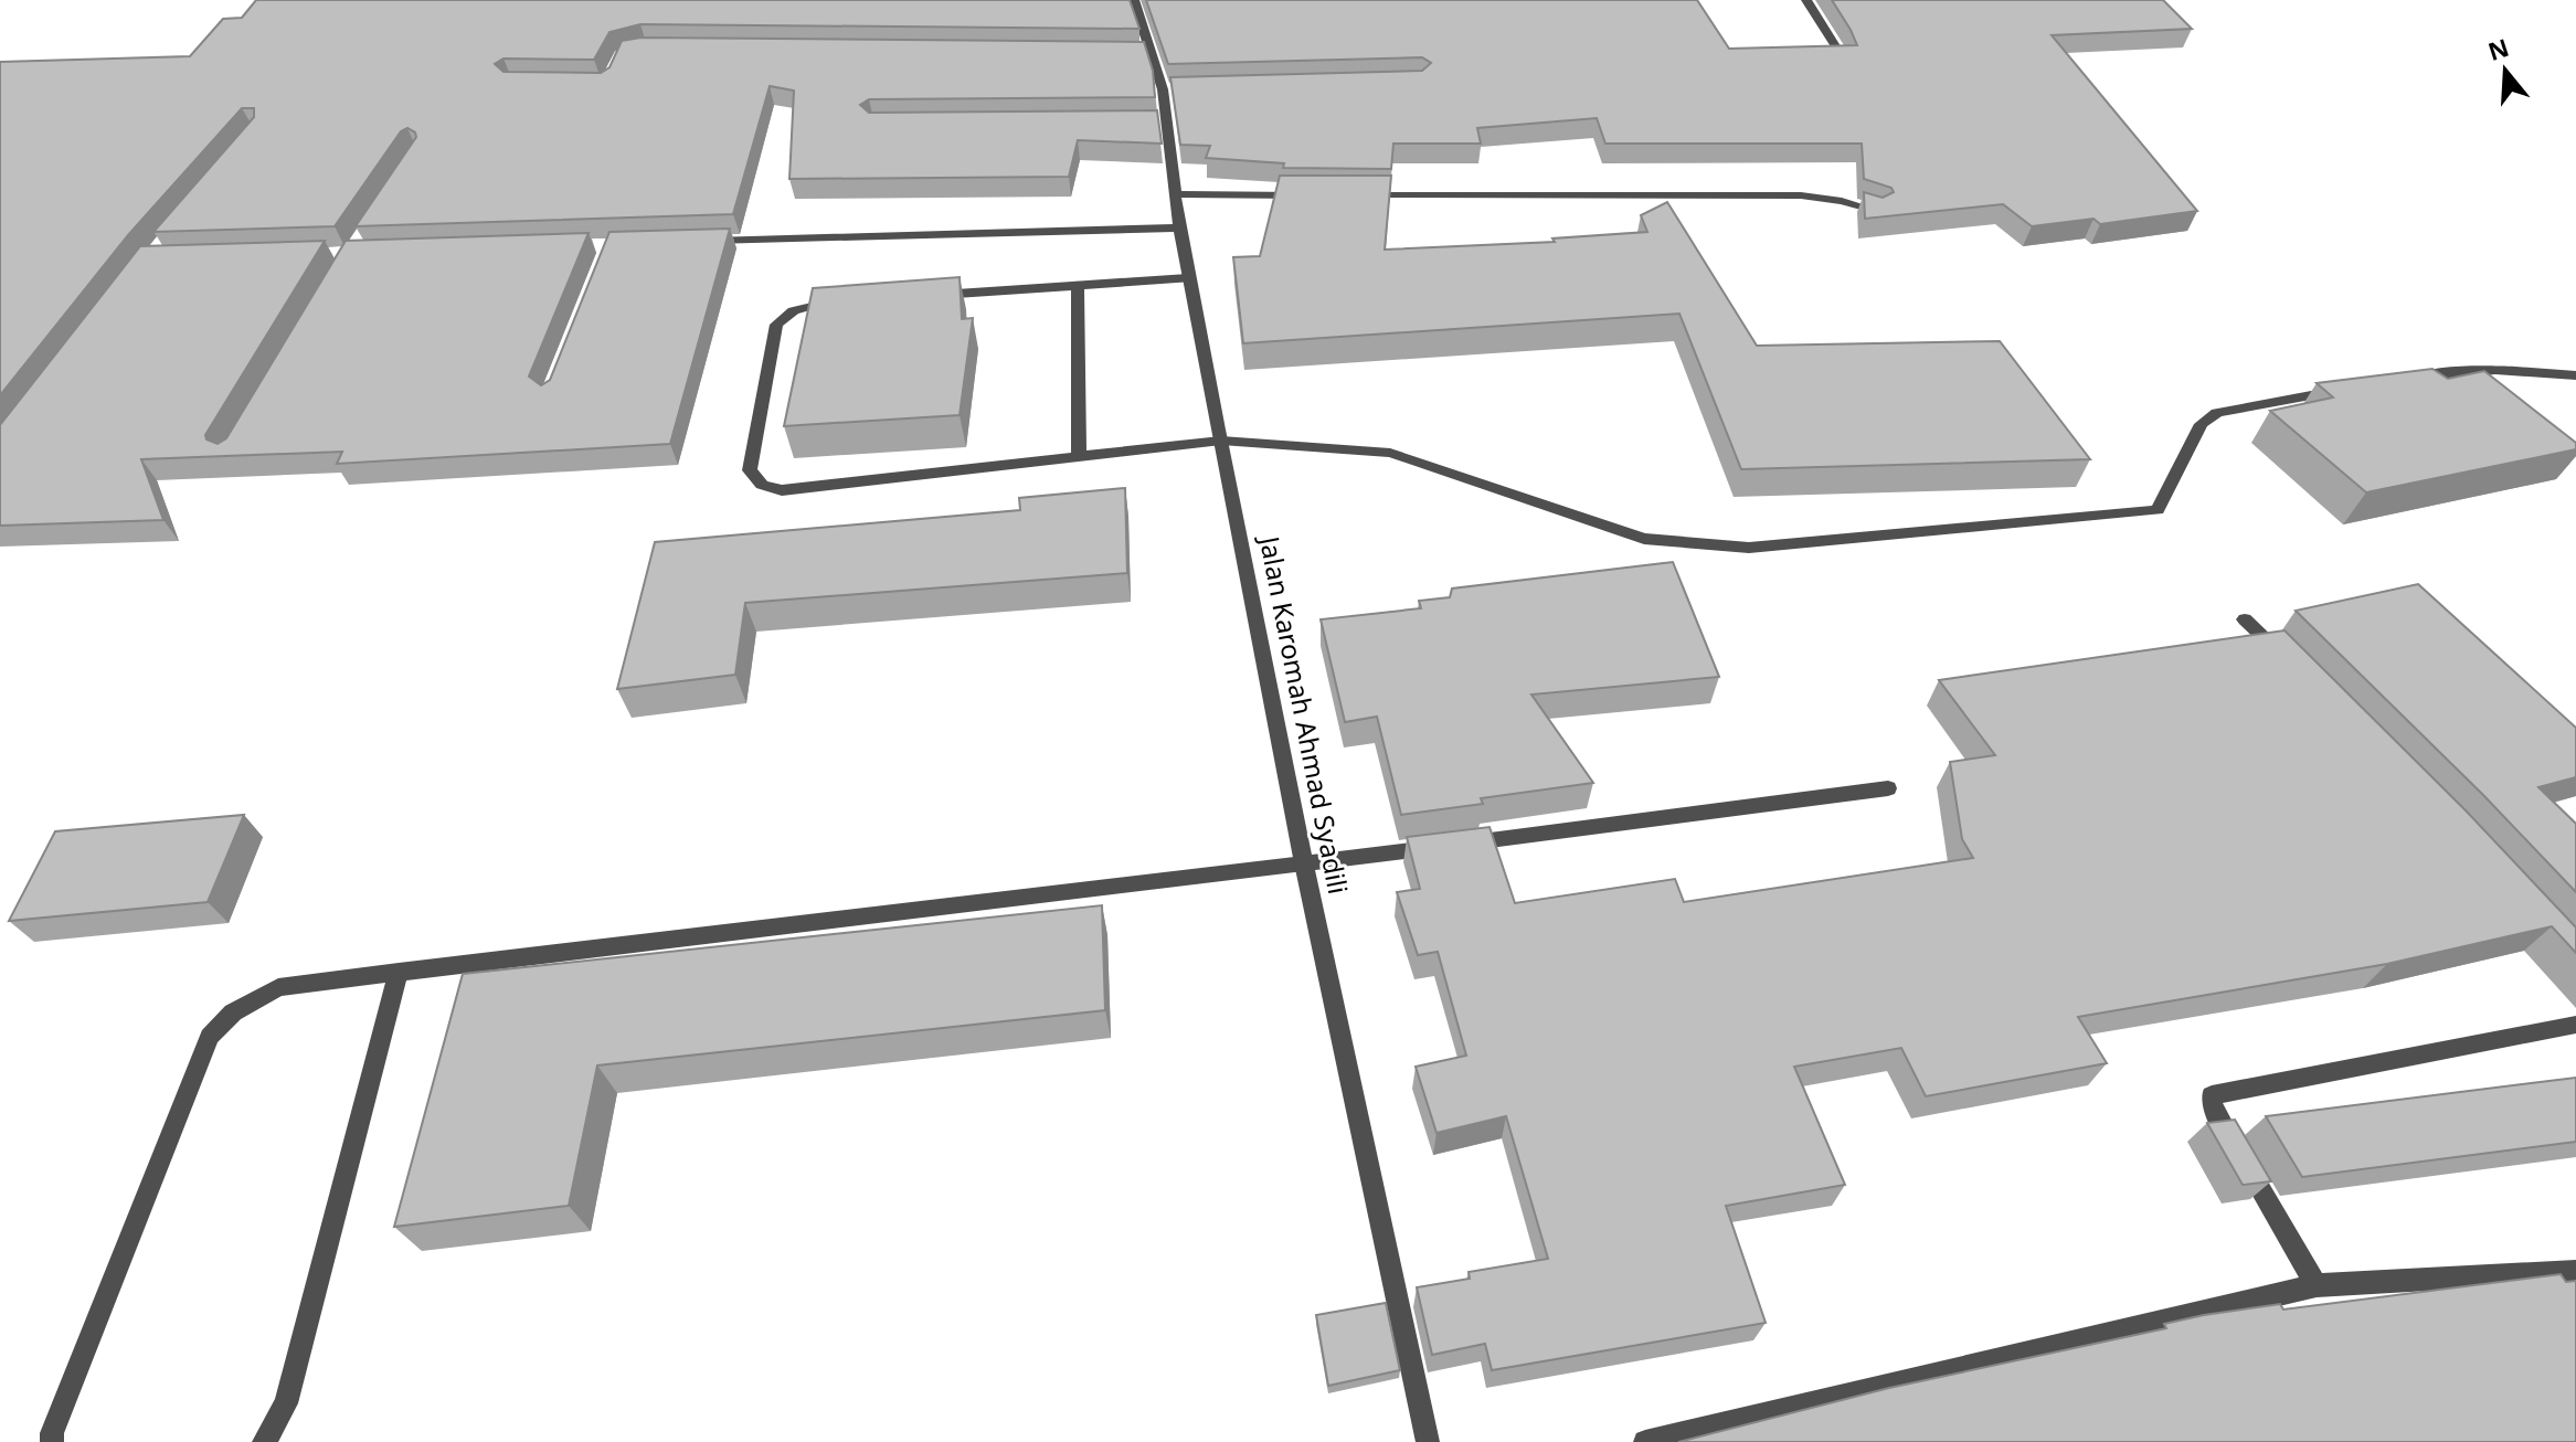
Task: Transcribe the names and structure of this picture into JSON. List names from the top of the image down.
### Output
{
  "streets": {
    "street": ["Jalan Karomah Ahmad Syadili"]
  },
  "north": "top"
}
